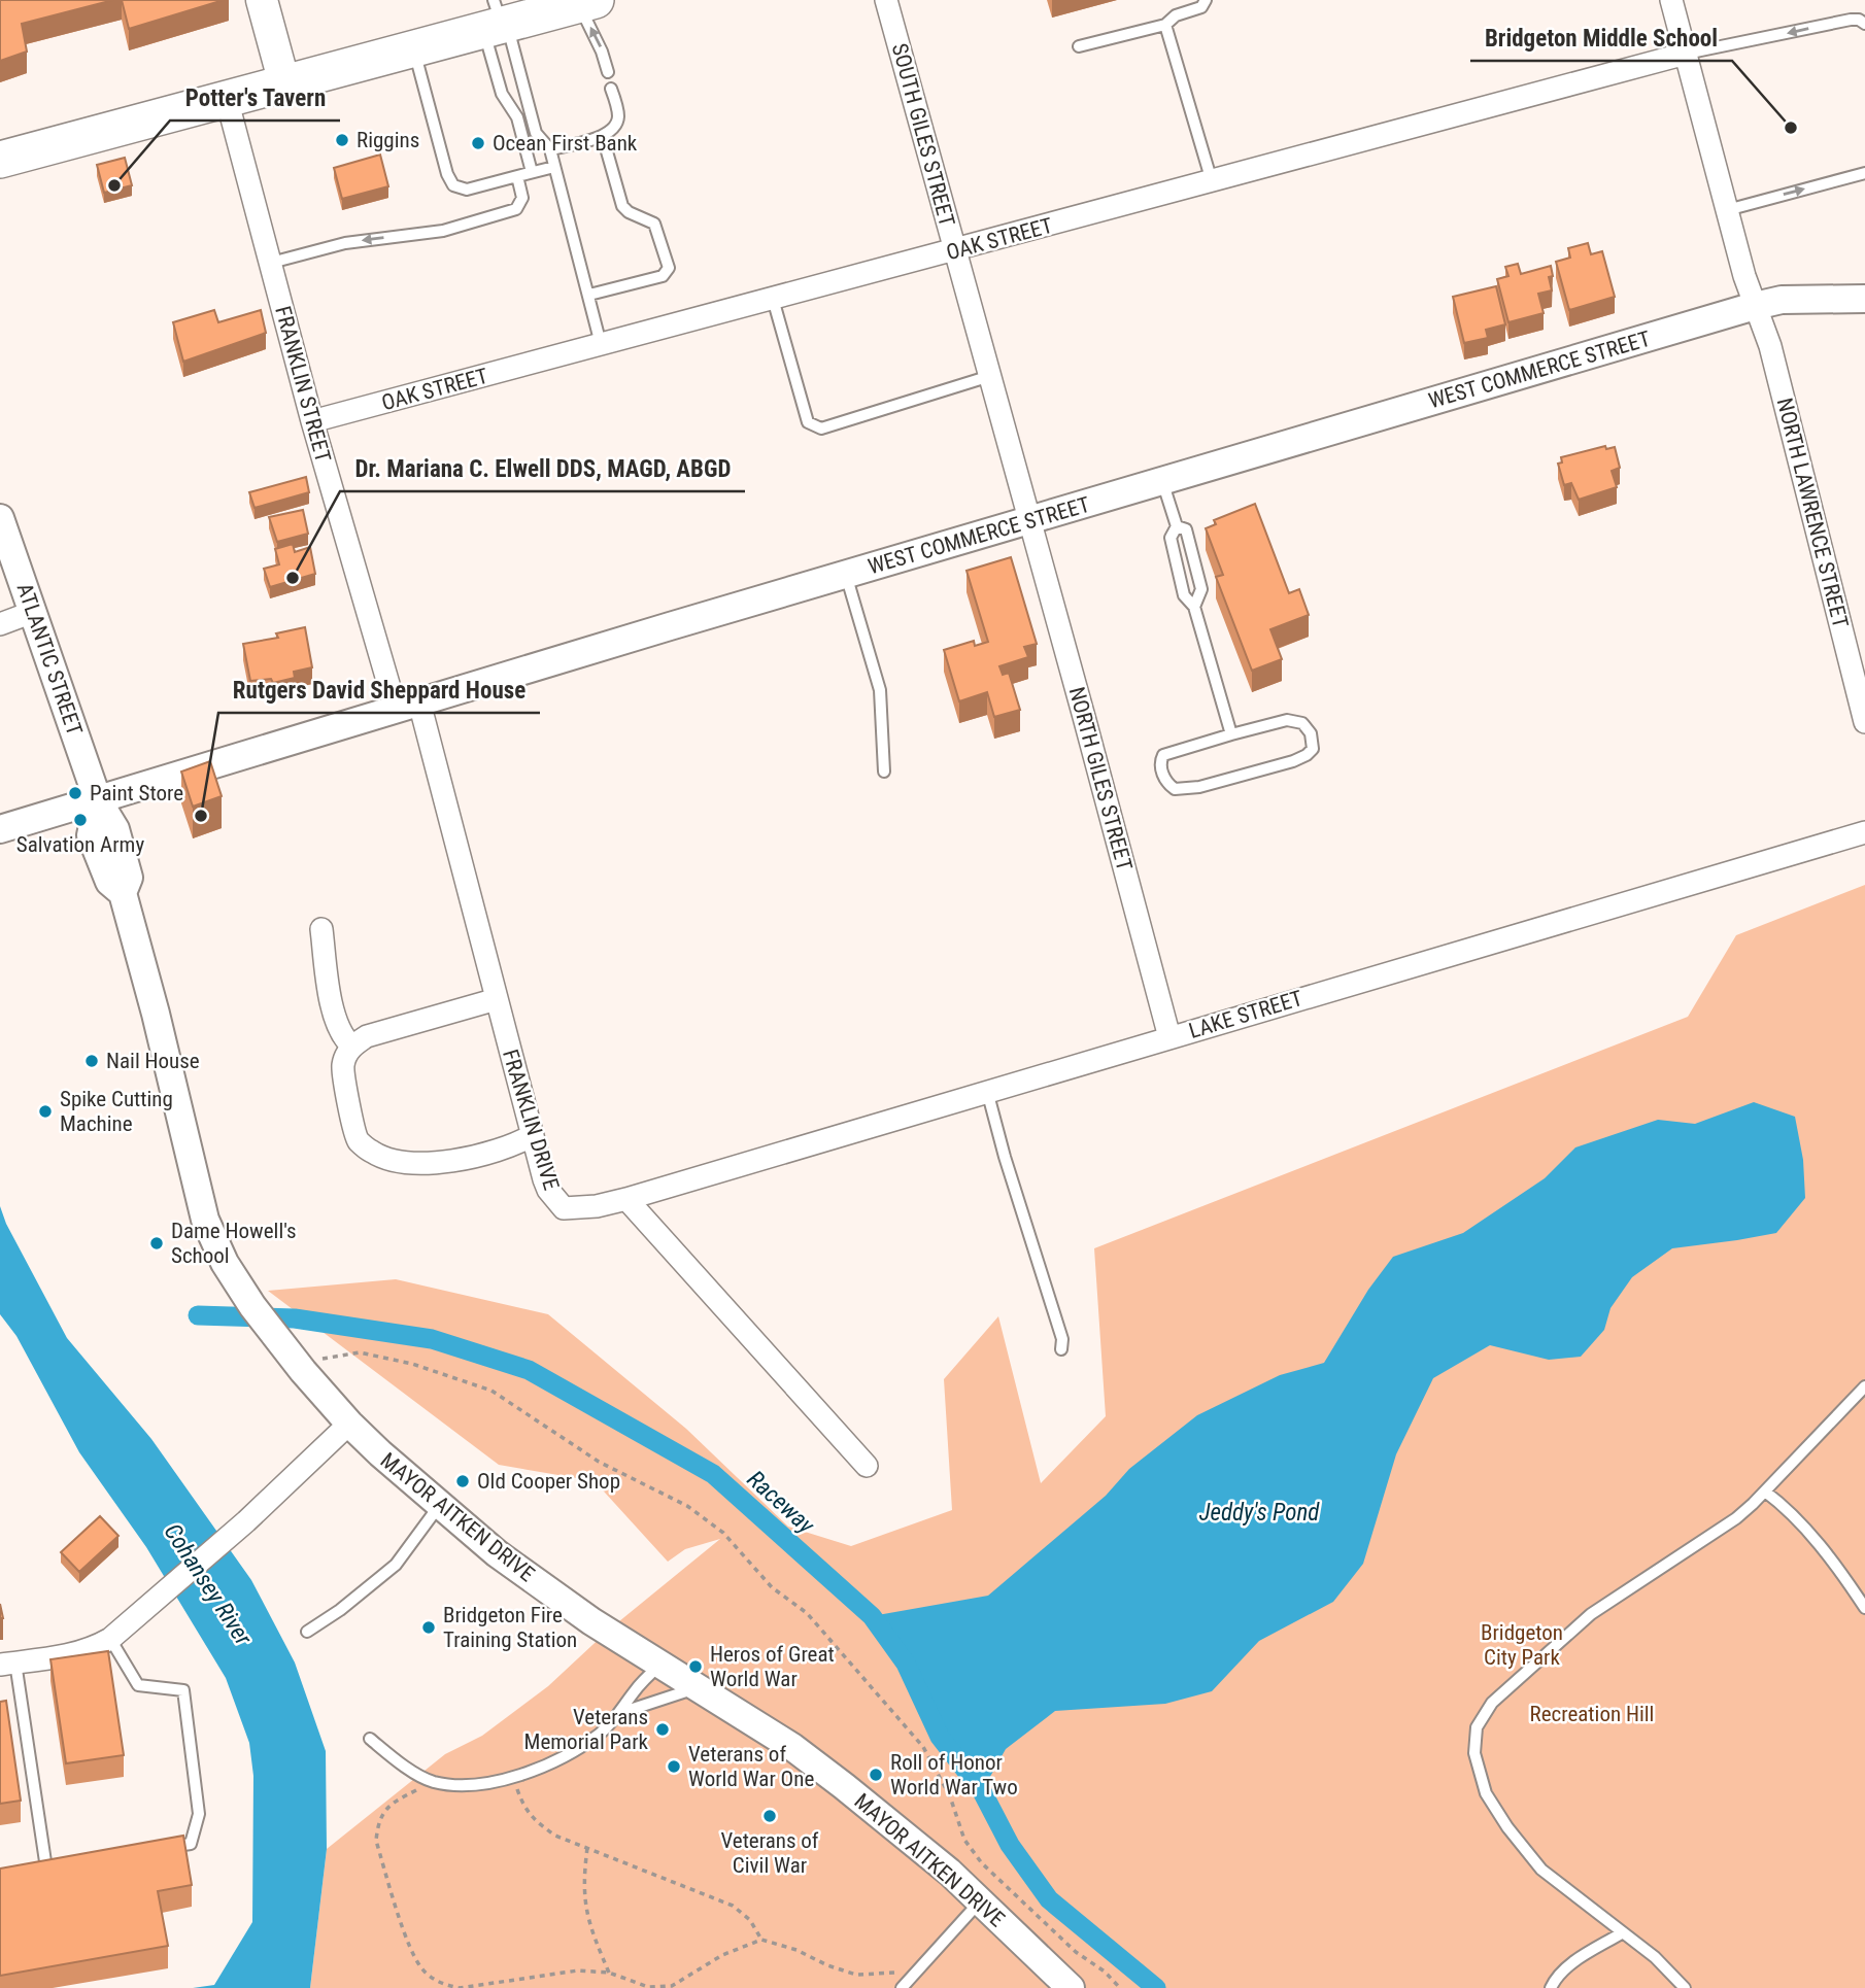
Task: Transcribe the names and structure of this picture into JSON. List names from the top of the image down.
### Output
{
  "streets": {
    "street": [
      "SOUTH GILES STREET",
      "OAK STREET",
      "WEST COMMERCE STREET",
      "FRANKLIN STREET",
      "NORTH LAWRENCE STREET",
      "ATLANTIC STREET",
      "NORTH GILES STREET",
      "LAKE STREET",
      "FRANKLIN DRIVE",
      "MAYOR AITKEN DRIVE"
    ]
  },
  "crossings": [
    ["SOUTH GILES STREET", "OAK STREET"],
    ["SOUTH GILES STREET", "WEST COMMERCE STREET"],
    ["SOUTH GILES STREET", "NORTH GILES STREET"],
    ["OAK STREET", "FRANKLIN STREET"],
    ["OAK STREET", "NORTH LAWRENCE STREET"],
    ["WEST COMMERCE STREET", "FRANKLIN STREET"],
    ["WEST COMMERCE STREET", "NORTH LAWRENCE STREET"],
    ["WEST COMMERCE STREET", "ATLANTIC STREET"],
    ["WEST COMMERCE STREET", "NORTH GILES STREET"],
    ["WEST COMMERCE STREET", "FRANKLIN DRIVE"],
    ["WEST COMMERCE STREET", "MAYOR AITKEN DRIVE"],
    ["FRANKLIN STREET", "FRANKLIN DRIVE"],
    ["ATLANTIC STREET", "MAYOR AITKEN DRIVE"],
    ["NORTH GILES STREET", "LAKE STREET"],
    ["LAKE STREET", "FRANKLIN DRIVE"]
  ],
  "water": ["Raceway", "Jeddy's Pond", "Cohansey River"],
  "parks": ["Bridgeton City Park", "Recreation Hill"],
  "places": [
    "Bridgeton Middle School",
    "Riggins",
    "Ocean First Bank",
    "Potter's Tavern",
    "Dr. Mariana C. Elwell DDS, MAGD, ABGD",
    "Paint Store",
    "Rutgers David Sheppard House",
    "Salvation Army",
    "Nail House",
    "Spike Cutting Machine",
    "Dame Howell's School",
    "Old Cooper Shop",
    "Bridgeton Fire Training Station",
    "Heros of Great World War",
    "Veterans Memorial Park",
    "Veterans of World War One",
    "Roll of Honor World War Two",
    "Veterans of Civil War"
  ]
}
